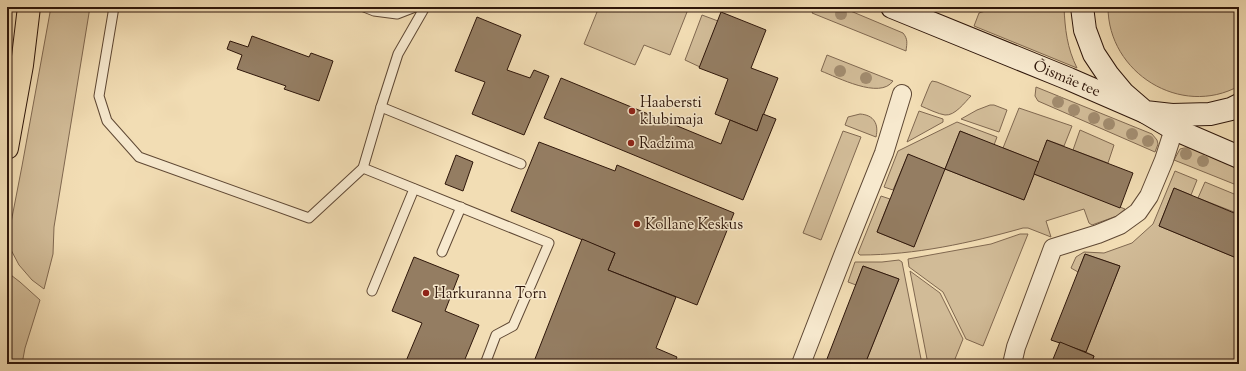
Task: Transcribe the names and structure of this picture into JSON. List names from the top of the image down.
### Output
{
  "streets": {
    "main road": ["Õismäe tee"]
  },
  "places": [
    "Haabersti klubimaja",
    "Radzima",
    "Kollane Keskus",
    "Harkuranna Torn"
  ]
}
